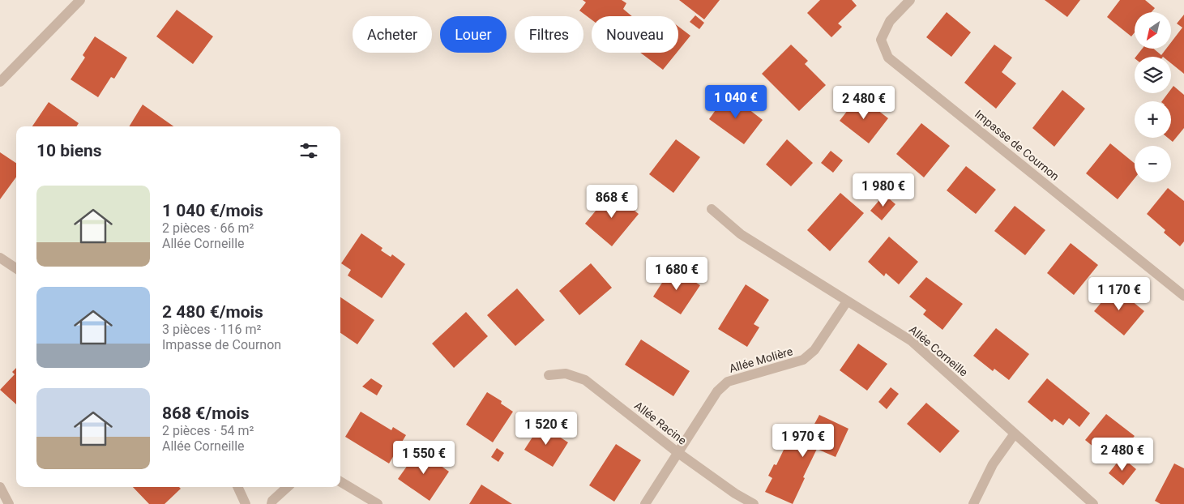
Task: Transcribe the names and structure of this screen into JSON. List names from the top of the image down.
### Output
{
  "streets": {
    "street": [
      "Impasse de Cournon",
      "Allée Corneille",
      "Allée Molière",
      "Allée Racine"
    ]
  },
  "crossings": [
    ["Allée Corneille", "Allée Molière"],
    ["Allée Molière", "Allée Racine"]
  ],
  "north": "bottom left",
  "page": {
    "map_buttons": ["+", "−"],
    "chip": [
      "Acheter",
      "Louer",
      "Filtres",
      "Nouveau"
    ],
    "price": [
      "1 040 €",
      "2 480 €",
      "1 980 €",
      "868 €",
      "1 680 €",
      "1 170 €",
      "1 520 €",
      "1 970 €",
      "2 480 €",
      "1 550 €"
    ],
    "heading": "10 biens",
    "list": [
      {
        "name": "1 040 €/mois",
        "note": "2 pièces · 66 m² · Allée Corneille"
      },
      {
        "name": "2 480 €/mois",
        "note": "3 pièces · 116 m² · Impasse de Cournon"
      },
      {
        "name": "868 €/mois",
        "note": "2 pièces · 54 m² · Allée Corneille"
      }
    ]
  }
}
